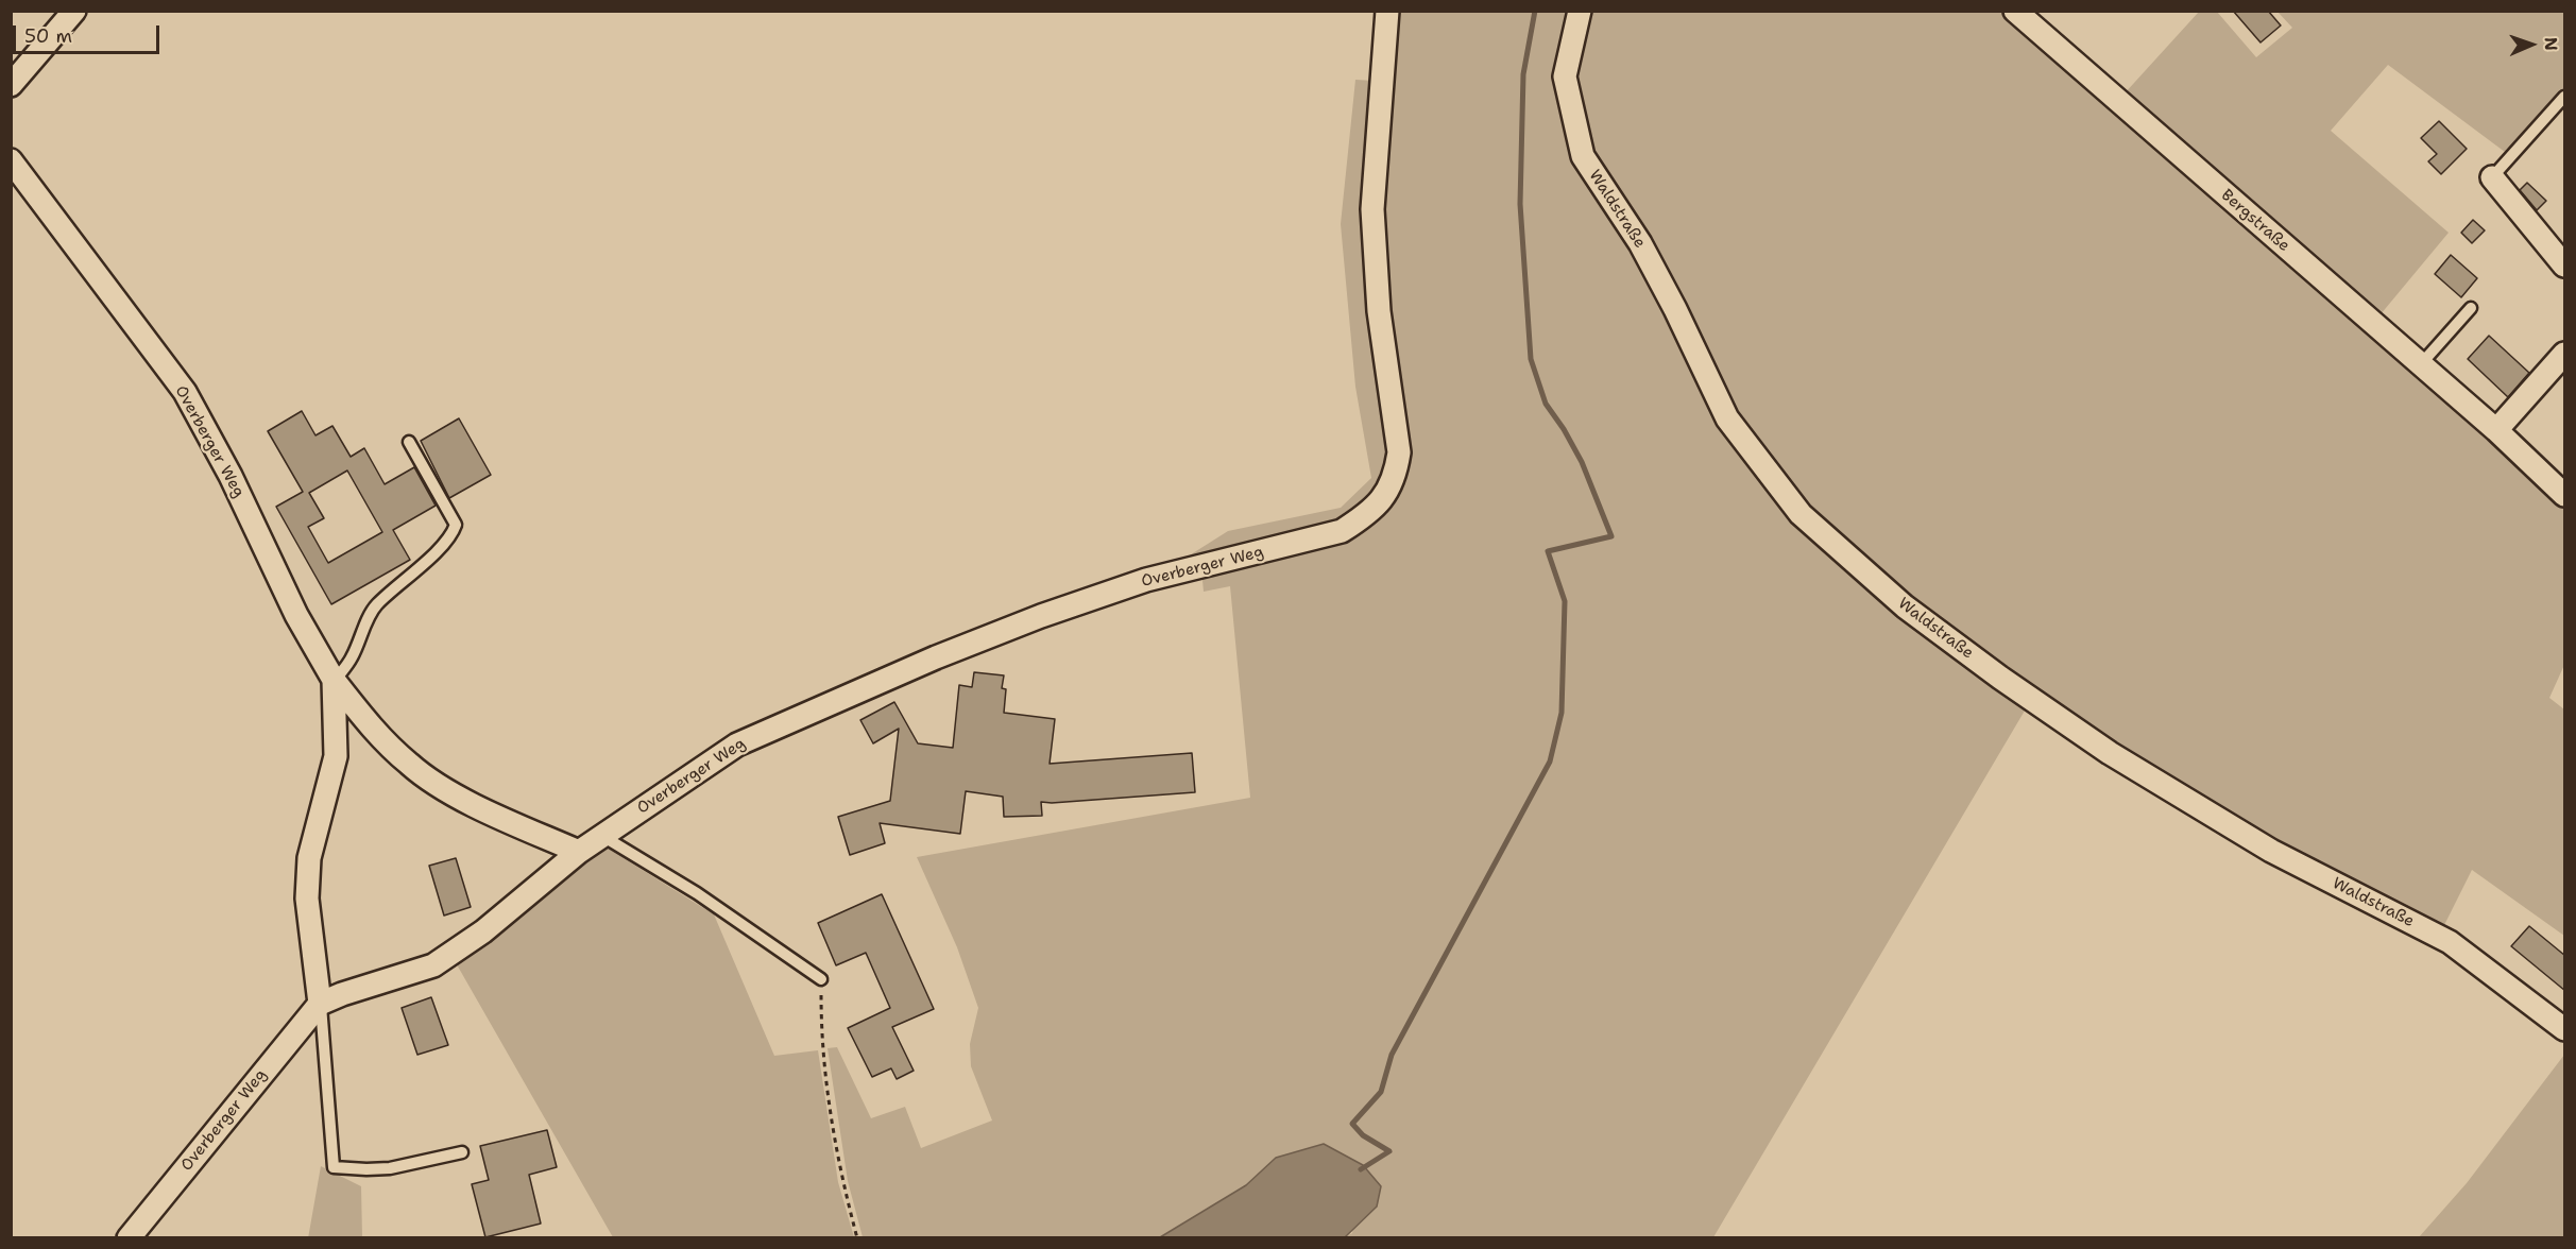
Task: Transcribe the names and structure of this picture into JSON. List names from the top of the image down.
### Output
{
  "streets": {
    "street": ["Waldstraße", "Bergstraße", "Overberger Weg"]
  },
  "scale_bar": "50 m",
  "north": "right"
}
